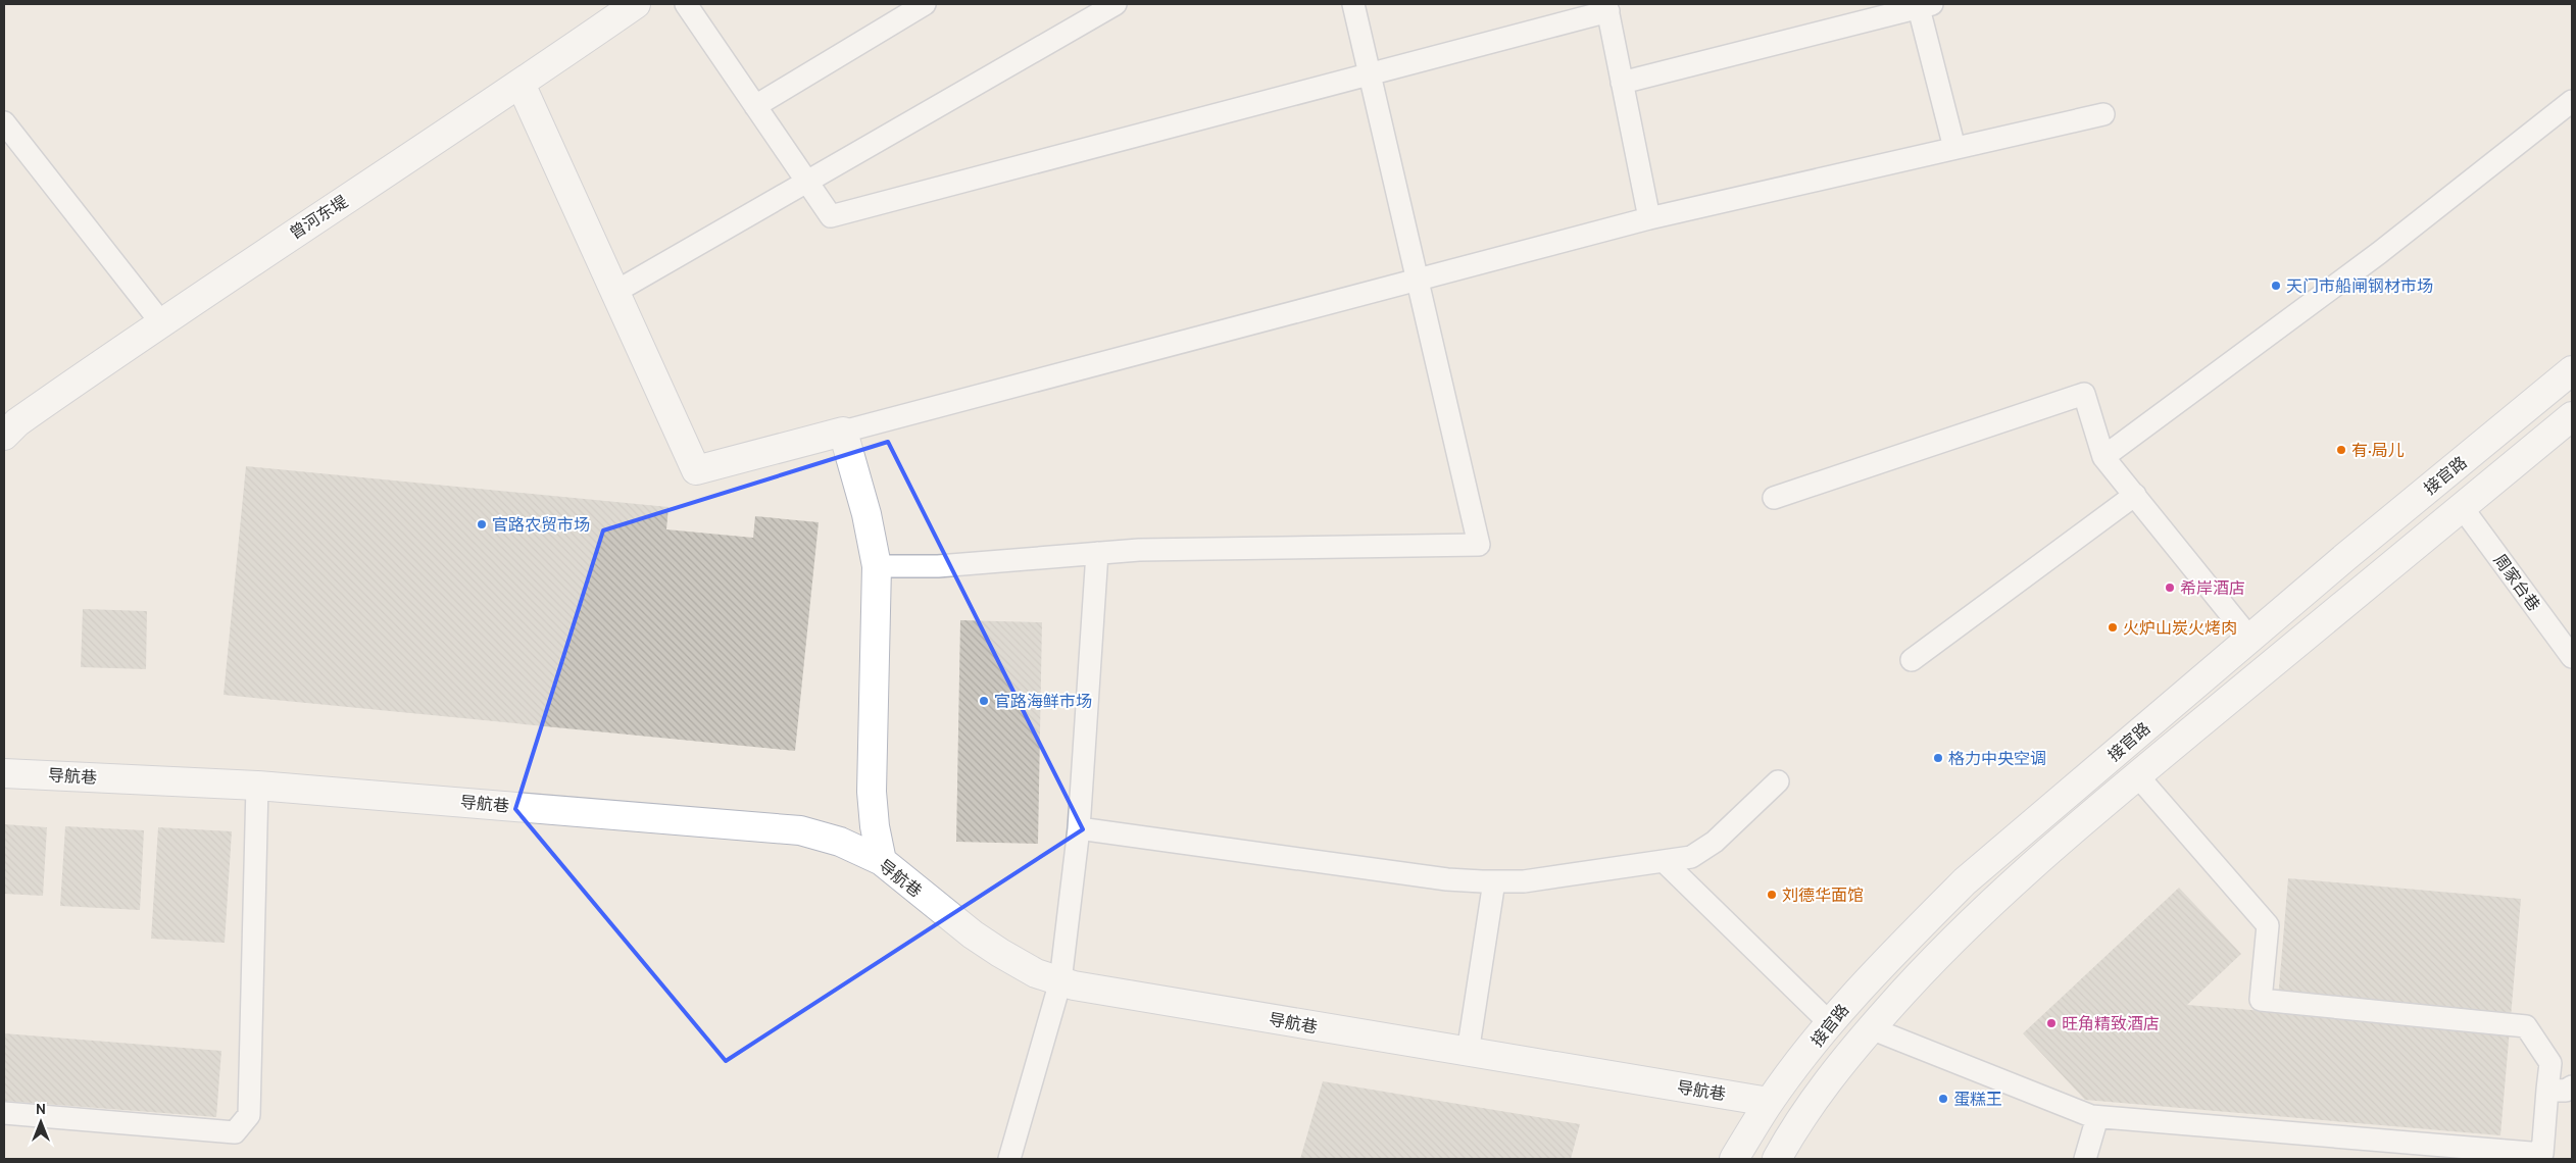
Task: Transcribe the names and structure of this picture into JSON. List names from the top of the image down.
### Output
{
  "streets": {
    "street": ["曾河东堤", "接官路", "导航巷"],
    "lane": ["周家台巷"]
  },
  "crossings": [
    ["接官路", "周家台巷"],
    ["接官路", "导航巷"]
  ],
  "places": [
    "天门市船闸钢材市场",
    "有·局儿",
    "官路农贸市场",
    "希岸酒店",
    "火炉山炭火烤肉",
    "官路海鲜市场",
    "格力中央空调",
    "刘德华面馆",
    "旺角精致酒店",
    "蛋糕王"
  ],
  "north": "top"
}
